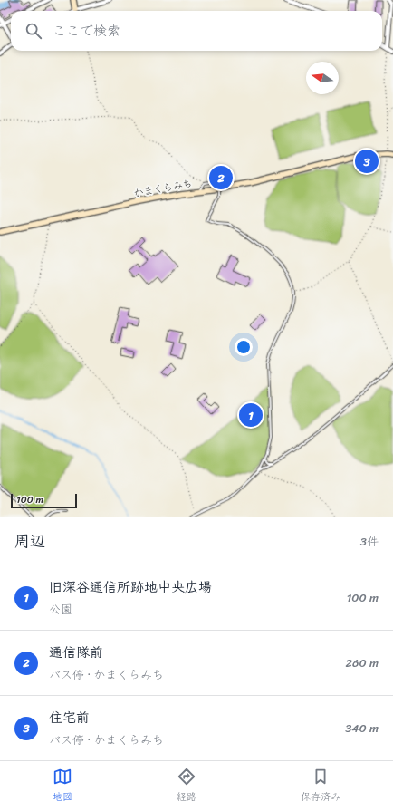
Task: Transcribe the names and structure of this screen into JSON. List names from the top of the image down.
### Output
{
  "streets": {
    "main road": ["かまくらみち"]
  },
  "scale_bar": "100 m",
  "north": "left",
  "page": {
    "search": "ここで検索",
    "pins": ["3", "2", "1"],
    "scale": "100 m",
    "heading": ["周辺", "3件"],
    "list": [
      {
        "mark": "1",
        "name": "旧深谷通信所跡地中央広場",
        "note": "公園",
        "value": "100 m"
      },
      {
        "mark": "2",
        "name": "通信隊前",
        "note": "バス停 · かまくらみち",
        "value": "260 m"
      },
      {
        "mark": "3",
        "name": "住宅前",
        "note": "バス停 · かまくらみち",
        "value": "340 m"
      }
    ],
    "nav": ["地図", "経路", "保存済み"]
  }
}
